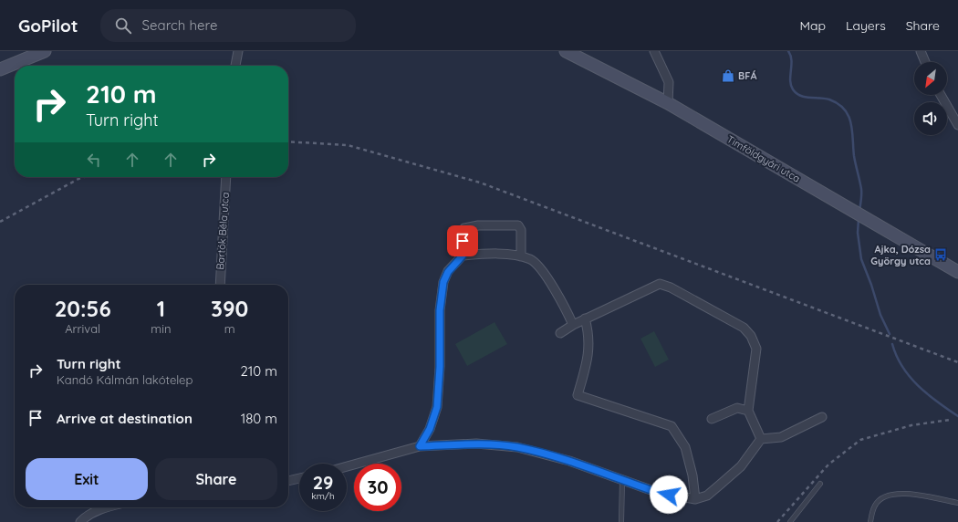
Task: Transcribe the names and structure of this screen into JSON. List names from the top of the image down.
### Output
{
  "streets": {
    "main road": ["Timföldgyári utca"],
    "street": ["Bartók Béla utca"]
  },
  "places": {
    "shop": ["BFÁ"],
    "bus stop": ["Ajka, Dózsa György utca"]
  },
  "north": "bottom left",
  "page": {
    "header": "GoPilot",
    "search": "Search here",
    "nav": ["Map", "Layers", "Share"],
    "turn": ["210 m", "Turn right"],
    "eta": [
      "20:56",
      "Arrival",
      "1",
      "min",
      "390",
      "m"
    ],
    "list": [
      {
        "name": "Turn right",
        "note": "Kandó Kálmán lakótelep",
        "value": "210 m"
      },
      {
        "name": "Arrive at destination",
        "value": "180 m"
      }
    ],
    "buttons": ["Exit", "Share"],
    "speed": "29 km/h",
    "limit": "30"
  }
}
